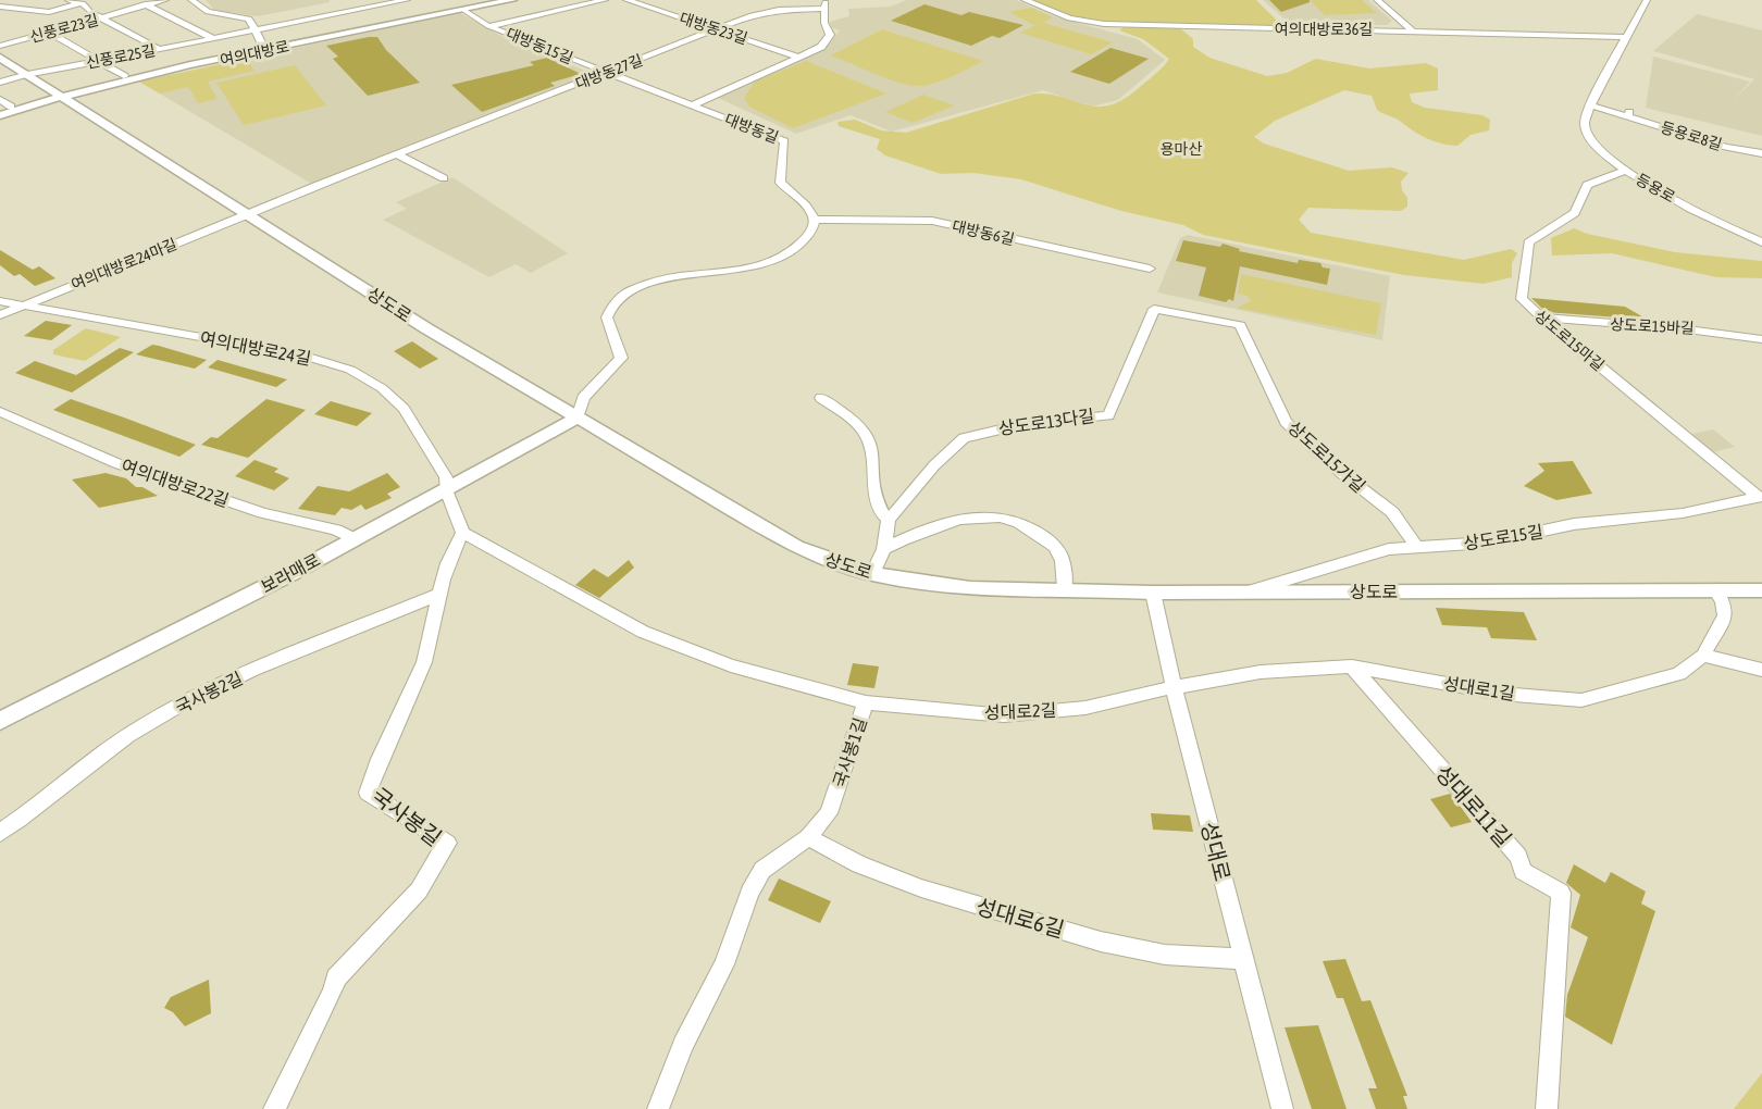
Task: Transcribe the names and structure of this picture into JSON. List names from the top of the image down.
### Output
{
  "streets": {
    "main road": ["여의대방로", "상도로", "보라매로"],
    "street": [
      "신풍로23길",
      "대방동23길",
      "여의대방로36길",
      "대방동15길",
      "신풍로25길",
      "대방동27길",
      "대방동길",
      "등용로8길",
      "등용로",
      "대방동6길",
      "여의대방로24마길",
      "상도로15바길",
      "상도로15마길",
      "여의대방로24길",
      "상도로13다길",
      "상도로15가길",
      "여의대방로22길",
      "상도로15길",
      "성대로1길",
      "국사봉2길",
      "성대로2길",
      "국사봉1길",
      "성대로11길",
      "국사봉길",
      "성대로",
      "성대로6길"
    ]
  },
  "crossings": [
    ["대방동23길", "대방동27길"],
    ["대방동23길", "대방동길"],
    ["여의대방로36길", "등용로"],
    ["대방동15길", "여의대방로"],
    ["대방동15길", "대방동27길"],
    ["대방동15길", "대방동길"],
    ["여의대방로", "상도로"],
    ["신풍로25길", "상도로"],
    ["대방동27길", "대방동길"],
    ["대방동27길", "여의대방로24마길"],
    ["대방동27길", "상도로"],
    ["대방동길", "대방동6길"],
    ["등용로8길", "등용로"],
    ["등용로", "상도로15마길"],
    ["여의대방로24마길", "상도로"],
    ["여의대방로24마길", "여의대방로24길"],
    ["상도로", "상도로15길"],
    ["상도로", "보라매로"],
    ["상도로", "성대로1길"],
    ["상도로", "성대로"],
    ["상도로15바길", "상도로15마길"],
    ["상도로15마길", "상도로15길"],
    ["여의대방로24길", "보라매로"],
    ["상도로13다길", "상도로15가길"],
    ["상도로15가길", "상도로15길"],
    ["여의대방로22길", "보라매로"],
    ["성대로1길", "성대로2길"],
    ["성대로1길", "성대로11길"],
    ["성대로1길", "성대로"],
    ["국사봉2길", "국사봉길"],
    ["성대로2길", "국사봉1길"],
    ["성대로2길", "성대로"],
    ["국사봉1길", "국사봉길"],
    ["국사봉1길", "성대로6길"],
    ["성대로", "성대로6길"]
  ],
  "parks": ["용마산"]
}
